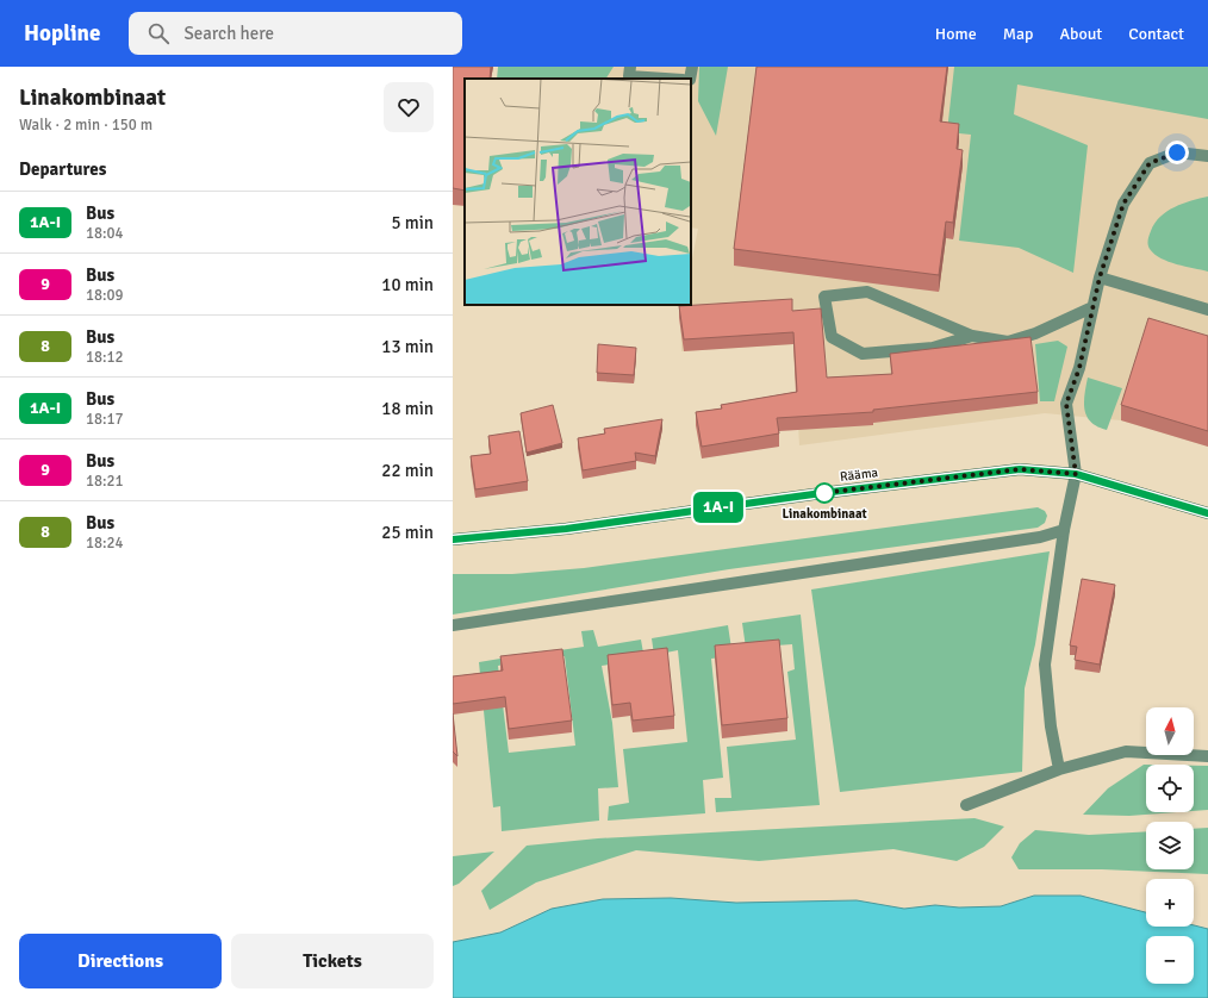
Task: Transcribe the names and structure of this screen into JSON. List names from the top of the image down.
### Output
{
  "streets": {
    "main road": ["Rääma"]
  },
  "places": ["Linakombinaat"],
  "lines": ["bus line 1A-I"],
  "north": "top",
  "page": {
    "header": "Hopline",
    "search": "Search here",
    "nav": [
      "Home",
      "Map",
      "About",
      "Contact"
    ],
    "heading": [
      ["Linakombinaat", "Walk · 2 min · 150 m"],
      "Departures"
    ],
    "on_map": "1A-I",
    "list": [
      {
        "mark": "1A-I",
        "name": "Bus",
        "note": "18:04",
        "value": "5 min"
      },
      {
        "mark": "9",
        "name": "Bus",
        "note": "18:09",
        "value": "10 min"
      },
      {
        "mark": "8",
        "name": "Bus",
        "note": "18:12",
        "value": "13 min"
      },
      {
        "mark": "1A-I",
        "name": "Bus",
        "note": "18:17",
        "value": "18 min"
      },
      {
        "mark": "9",
        "name": "Bus",
        "note": "18:21",
        "value": "22 min"
      },
      {
        "mark": "8",
        "name": "Bus",
        "note": "18:24",
        "value": "25 min"
      }
    ],
    "map_buttons": ["+", "−"],
    "buttons": ["Directions", "Tickets"]
  }
}
